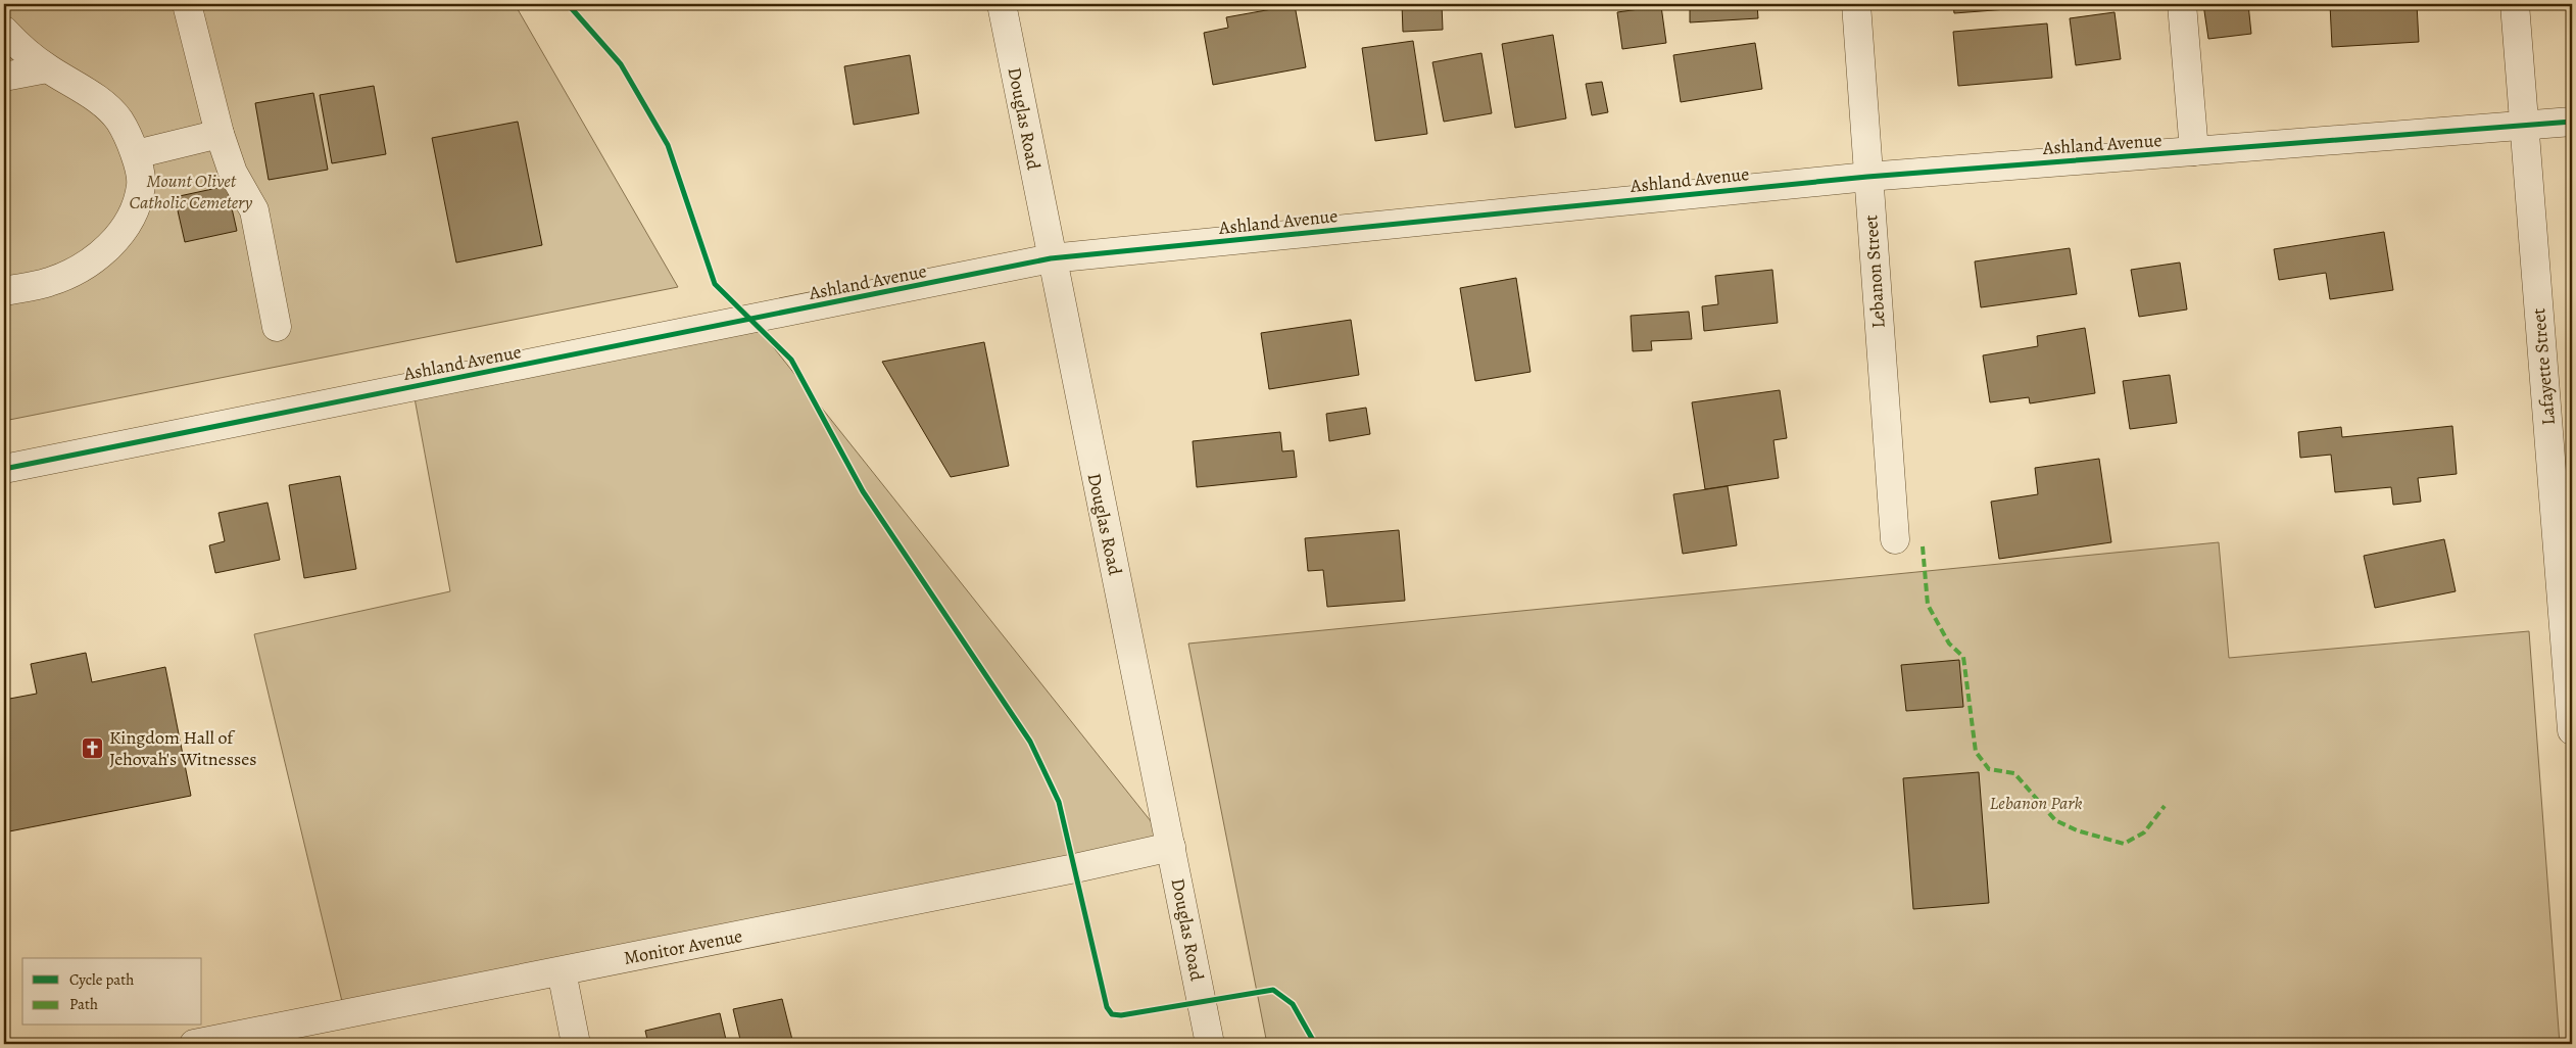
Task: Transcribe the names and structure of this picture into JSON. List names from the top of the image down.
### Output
{
  "streets": {
    "street": [
      "Douglas Road",
      "Ashland Avenue",
      "Lebanon Street",
      "Lafayette Street",
      "Monitor Avenue"
    ]
  },
  "crossings": [
    ["Douglas Road", "Ashland Avenue"],
    ["Douglas Road", "Monitor Avenue"],
    ["Ashland Avenue", "Lebanon Street"],
    ["Ashland Avenue", "Lafayette Street"]
  ],
  "parks": ["Mount Olivet Catholic Cemetery", "Lebanon Park"],
  "places": {
    "church": ["Kingdom Hall of Jehovah's Witnesses"]
  },
  "legend": ["Cycle path", "Path"]
}
